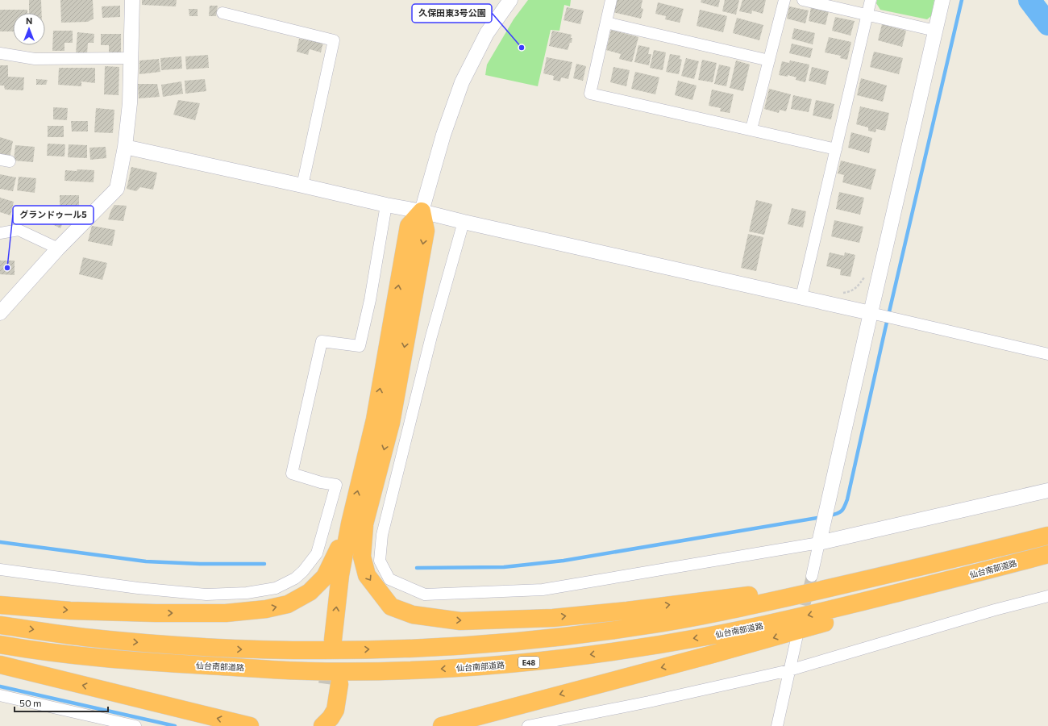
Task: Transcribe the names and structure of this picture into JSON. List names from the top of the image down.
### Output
{
  "streets": {
    "highway": ["仙台南部道路", "E48"]
  },
  "places": ["久保田東3号公園", "グランドゥール5"],
  "scale_bar": "50 m",
  "north": "top"
}
